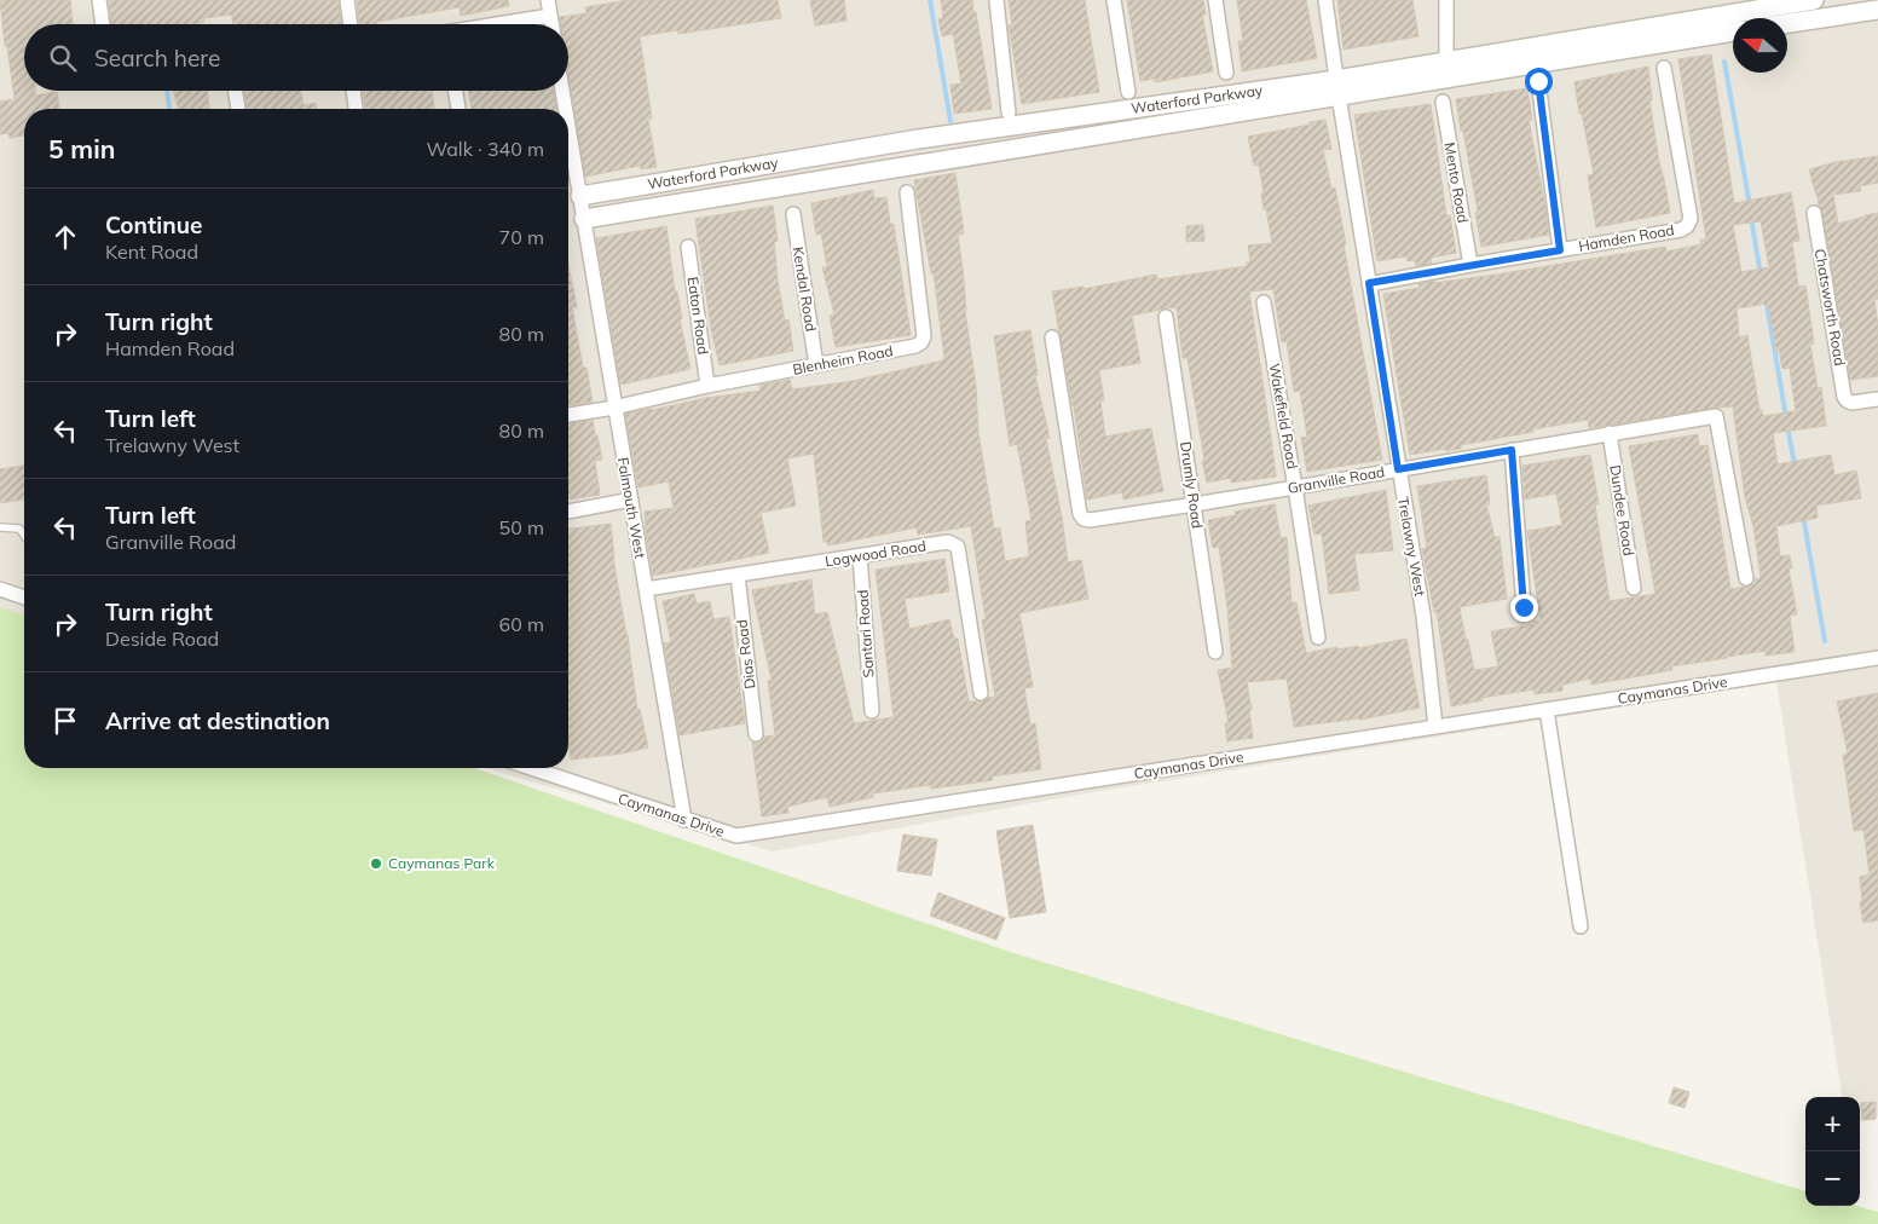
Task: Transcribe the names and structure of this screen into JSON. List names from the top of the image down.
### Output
{
  "streets": {
    "street": [
      "Waterford Parkway",
      "Mento Road",
      "Hamden Road",
      "Kendal Road",
      "Chatsworth Road",
      "Eaton Road",
      "Blenheim Road",
      "Wakefield Road",
      "Granville Road",
      "Drumly Road",
      "Falmouth West",
      "Dundee Road",
      "Trelawny West",
      "Logwood Road",
      "Santari Road",
      "Dias Road",
      "Caymanas Drive"
    ]
  },
  "crossings": [
    ["Waterford Parkway", "Falmouth West"],
    ["Waterford Parkway", "Trelawny West"],
    ["Mento Road", "Hamden Road"],
    ["Hamden Road", "Trelawny West"],
    ["Kendal Road", "Blenheim Road"],
    ["Eaton Road", "Blenheim Road"],
    ["Blenheim Road", "Falmouth West"],
    ["Wakefield Road", "Granville Road"],
    ["Granville Road", "Drumly Road"],
    ["Granville Road", "Dundee Road"],
    ["Granville Road", "Trelawny West"],
    ["Falmouth West", "Logwood Road"],
    ["Falmouth West", "Caymanas Drive"],
    ["Trelawny West", "Caymanas Drive"],
    ["Logwood Road", "Santari Road"],
    ["Logwood Road", "Dias Road"]
  ],
  "places": ["Caymanas Park"],
  "north": "left",
  "page": {
    "search": "Search here",
    "heading": ["5 min", "Walk · 340 m"],
    "list": [
      ["Continue", "Kent Road", "70 m"],
      ["Turn right", "Hamden Road", "80 m"],
      ["Turn left", "Trelawny West", "80 m"],
      ["Turn left", "Granville Road", "50 m"],
      ["Turn right", "Deside Road", "60 m"],
      "Arrive at destination"
    ],
    "map_buttons": ["+", "−"]
  }
}
